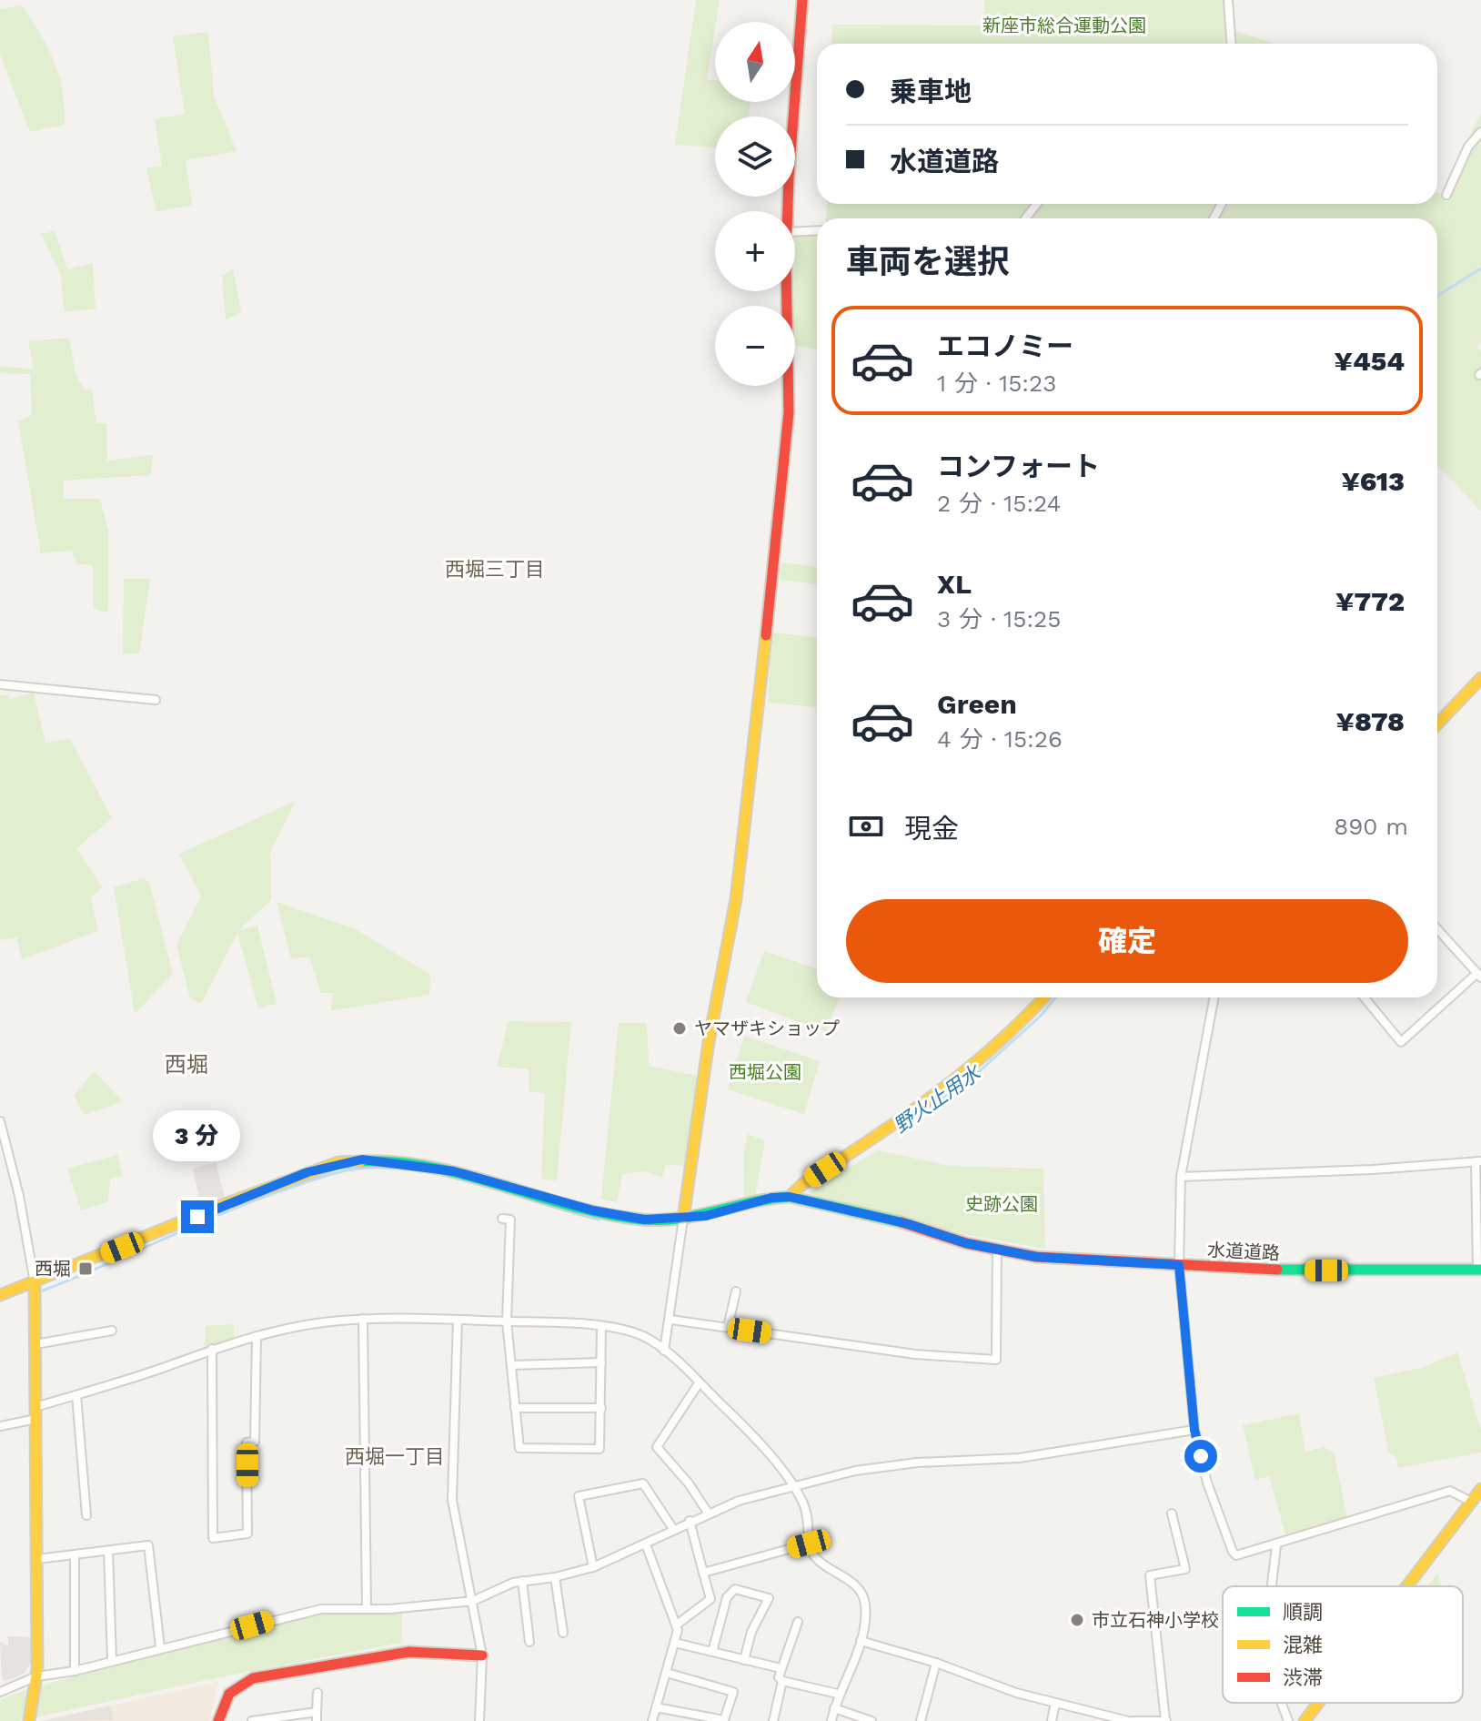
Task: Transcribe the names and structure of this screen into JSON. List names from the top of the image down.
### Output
{
  "streets": {
    "street": ["水道道路"]
  },
  "districts": ["西堀三丁目", "西堀", "西堀一丁目"],
  "water": ["野火止用水"],
  "parks": ["新座市総合運動公園", "西堀公園", "史跡公園"],
  "places": {
    "other": ["ヤマザキショップ", "市立石神小学校"],
    "transit": ["西堀"]
  },
  "legend": ["順調", "混雑", "渋滞"],
  "north": "top",
  "page": {
    "map_buttons": ["+", "−"],
    "banner": ["乗車地", "水道道路"],
    "heading": "車両を選択",
    "list": [
      {
        "name": "エコノミー",
        "note": "1 分 · 15:23",
        "value": "¥454"
      },
      {
        "name": "コンフォート",
        "note": "2 分 · 15:24",
        "value": "¥613"
      },
      {
        "name": "XL",
        "note": "3 分 · 15:25",
        "value": "¥772"
      },
      {
        "name": "Green",
        "note": "4 分 · 15:26",
        "value": "¥878"
      }
    ],
    "pay": ["現金", "890 m"],
    "buttons": "確定",
    "bubble": "3 分"
  }
}
